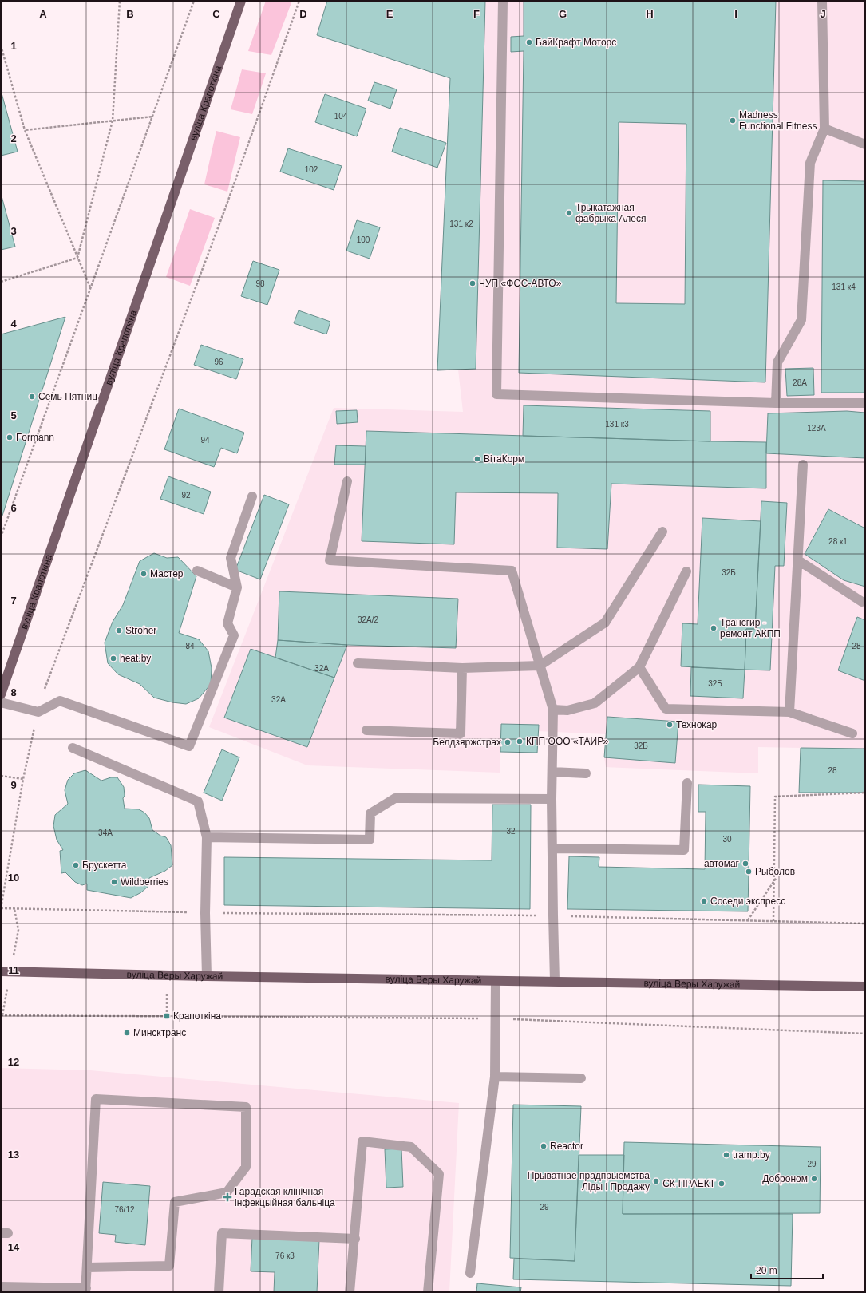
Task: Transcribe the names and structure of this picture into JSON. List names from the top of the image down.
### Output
{
  "streets": {
    "main road": ["вуліца Крапоткіна", "вуліца Веры Харужай"]
  },
  "places": {
    "other": [
      "БайКрафт Моторс",
      "Madness Functional Fitness",
      "Трыкатажная фабрыка Алеся",
      "ЧУП «ФОС-АВТО»",
      "Семь Пятниц",
      "Formann",
      "ВітаКорм",
      "Мастер",
      "Трансгир - ремонт АКПП",
      "Stroher",
      "heat.by",
      "Технокар",
      "КПП ООО «ТАИР»",
      "Белдзяржстрах",
      "автомаг",
      "Брускетта",
      "Рыболов",
      "Wildberries",
      "Соседи экспресс",
      "Минсктранс",
      "Reactor",
      "tramp.by",
      "Доброном",
      "Прыватнае прадпрыемства Ліды і Продажу",
      "СК-ПРАЕКТ"
    ],
    "transit": ["Крапоткіна"],
    "health": ["Гарадская клінічная інфекцыйная бальніца"]
  },
  "house_numbers": [
    "104",
    "102",
    "131 к2",
    "100",
    "98",
    "131 к4",
    "96",
    "28А",
    "131 к3",
    "123А",
    "94",
    "92",
    "28 к1",
    "32Б",
    "32А/2",
    "84",
    "28",
    "32А",
    "32Б",
    "32А",
    "32Б",
    "28",
    "32",
    "34А",
    "30",
    "29",
    "29",
    "76/12",
    "76 к3"
  ],
  "scale_bar": "20 m",
  "grid": {
    "columns": [
      "A",
      "B",
      "C",
      "D",
      "E",
      "F",
      "G",
      "H",
      "I",
      "J"
    ],
    "rows": [
      "1",
      "2",
      "3",
      "4",
      "5",
      "6",
      "7",
      "8",
      "9",
      "10",
      "11",
      "12",
      "13",
      "14"
    ]
  }
}
